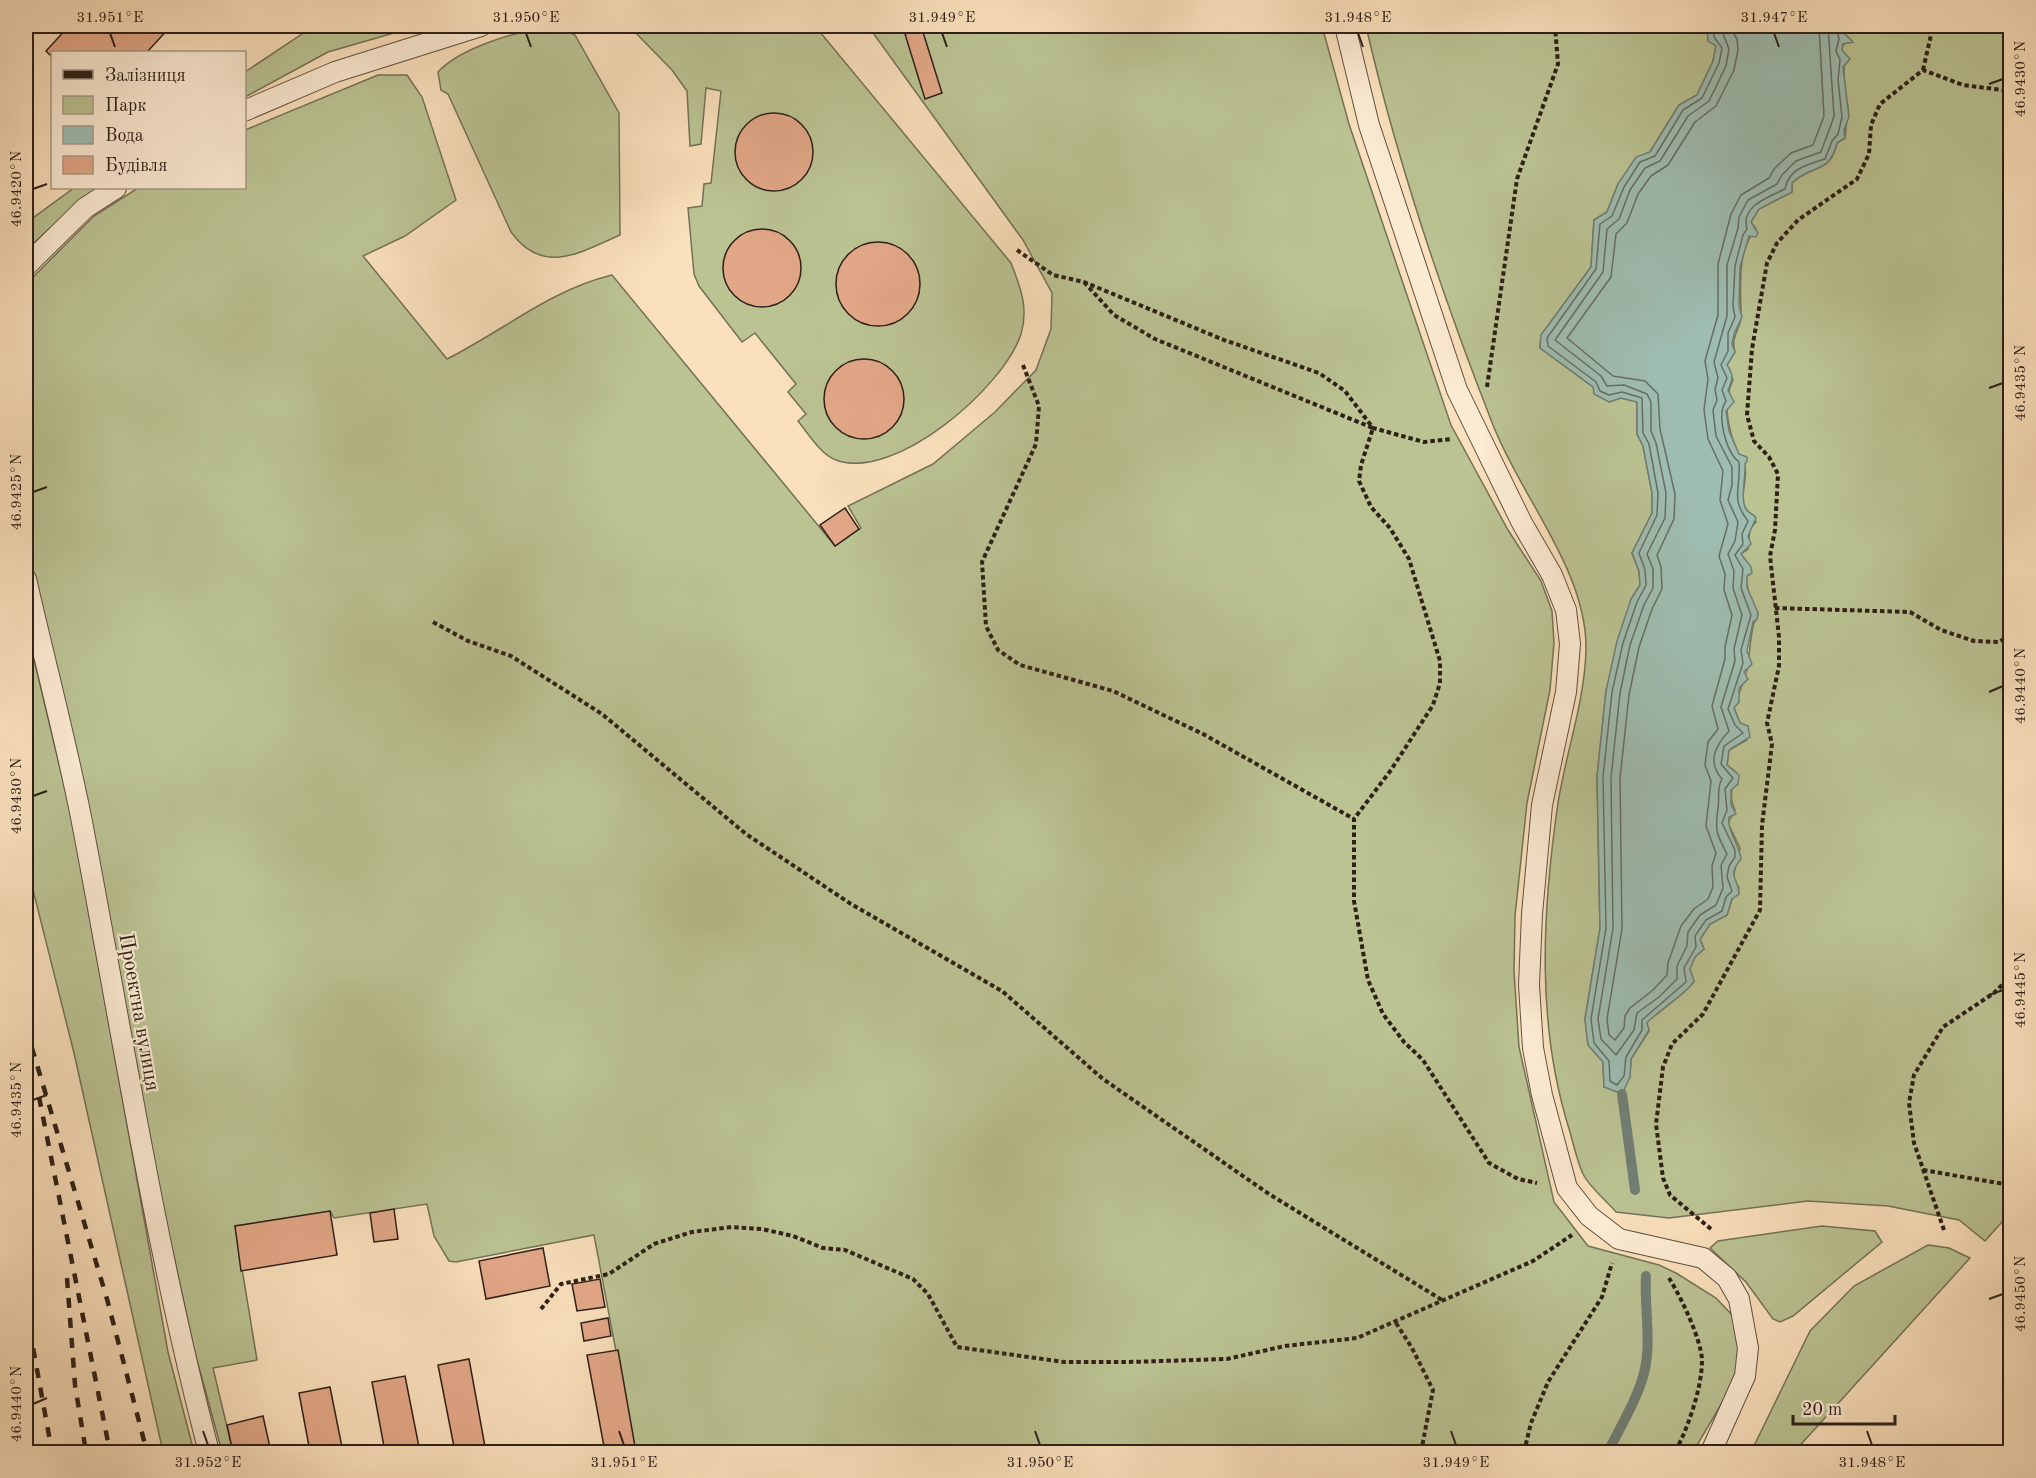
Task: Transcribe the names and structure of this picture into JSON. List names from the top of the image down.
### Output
{
  "streets": {
    "lane": ["Проектна вулиця"]
  },
  "legend": [
    "Залізниця",
    "Парк",
    "Вода",
    "Будівля"
  ],
  "scale_bar": "20 m",
  "coordinates": [
    "31.951°E",
    "31.950°E",
    "31.949°E",
    "31.948°E",
    "31.947°E",
    "46.9430°N",
    "46.9420°N",
    "46.9435°N",
    "46.9425°N",
    "46.9440°N",
    "46.9445°N",
    "46.9450°N",
    "31.952°E"
  ]
}
